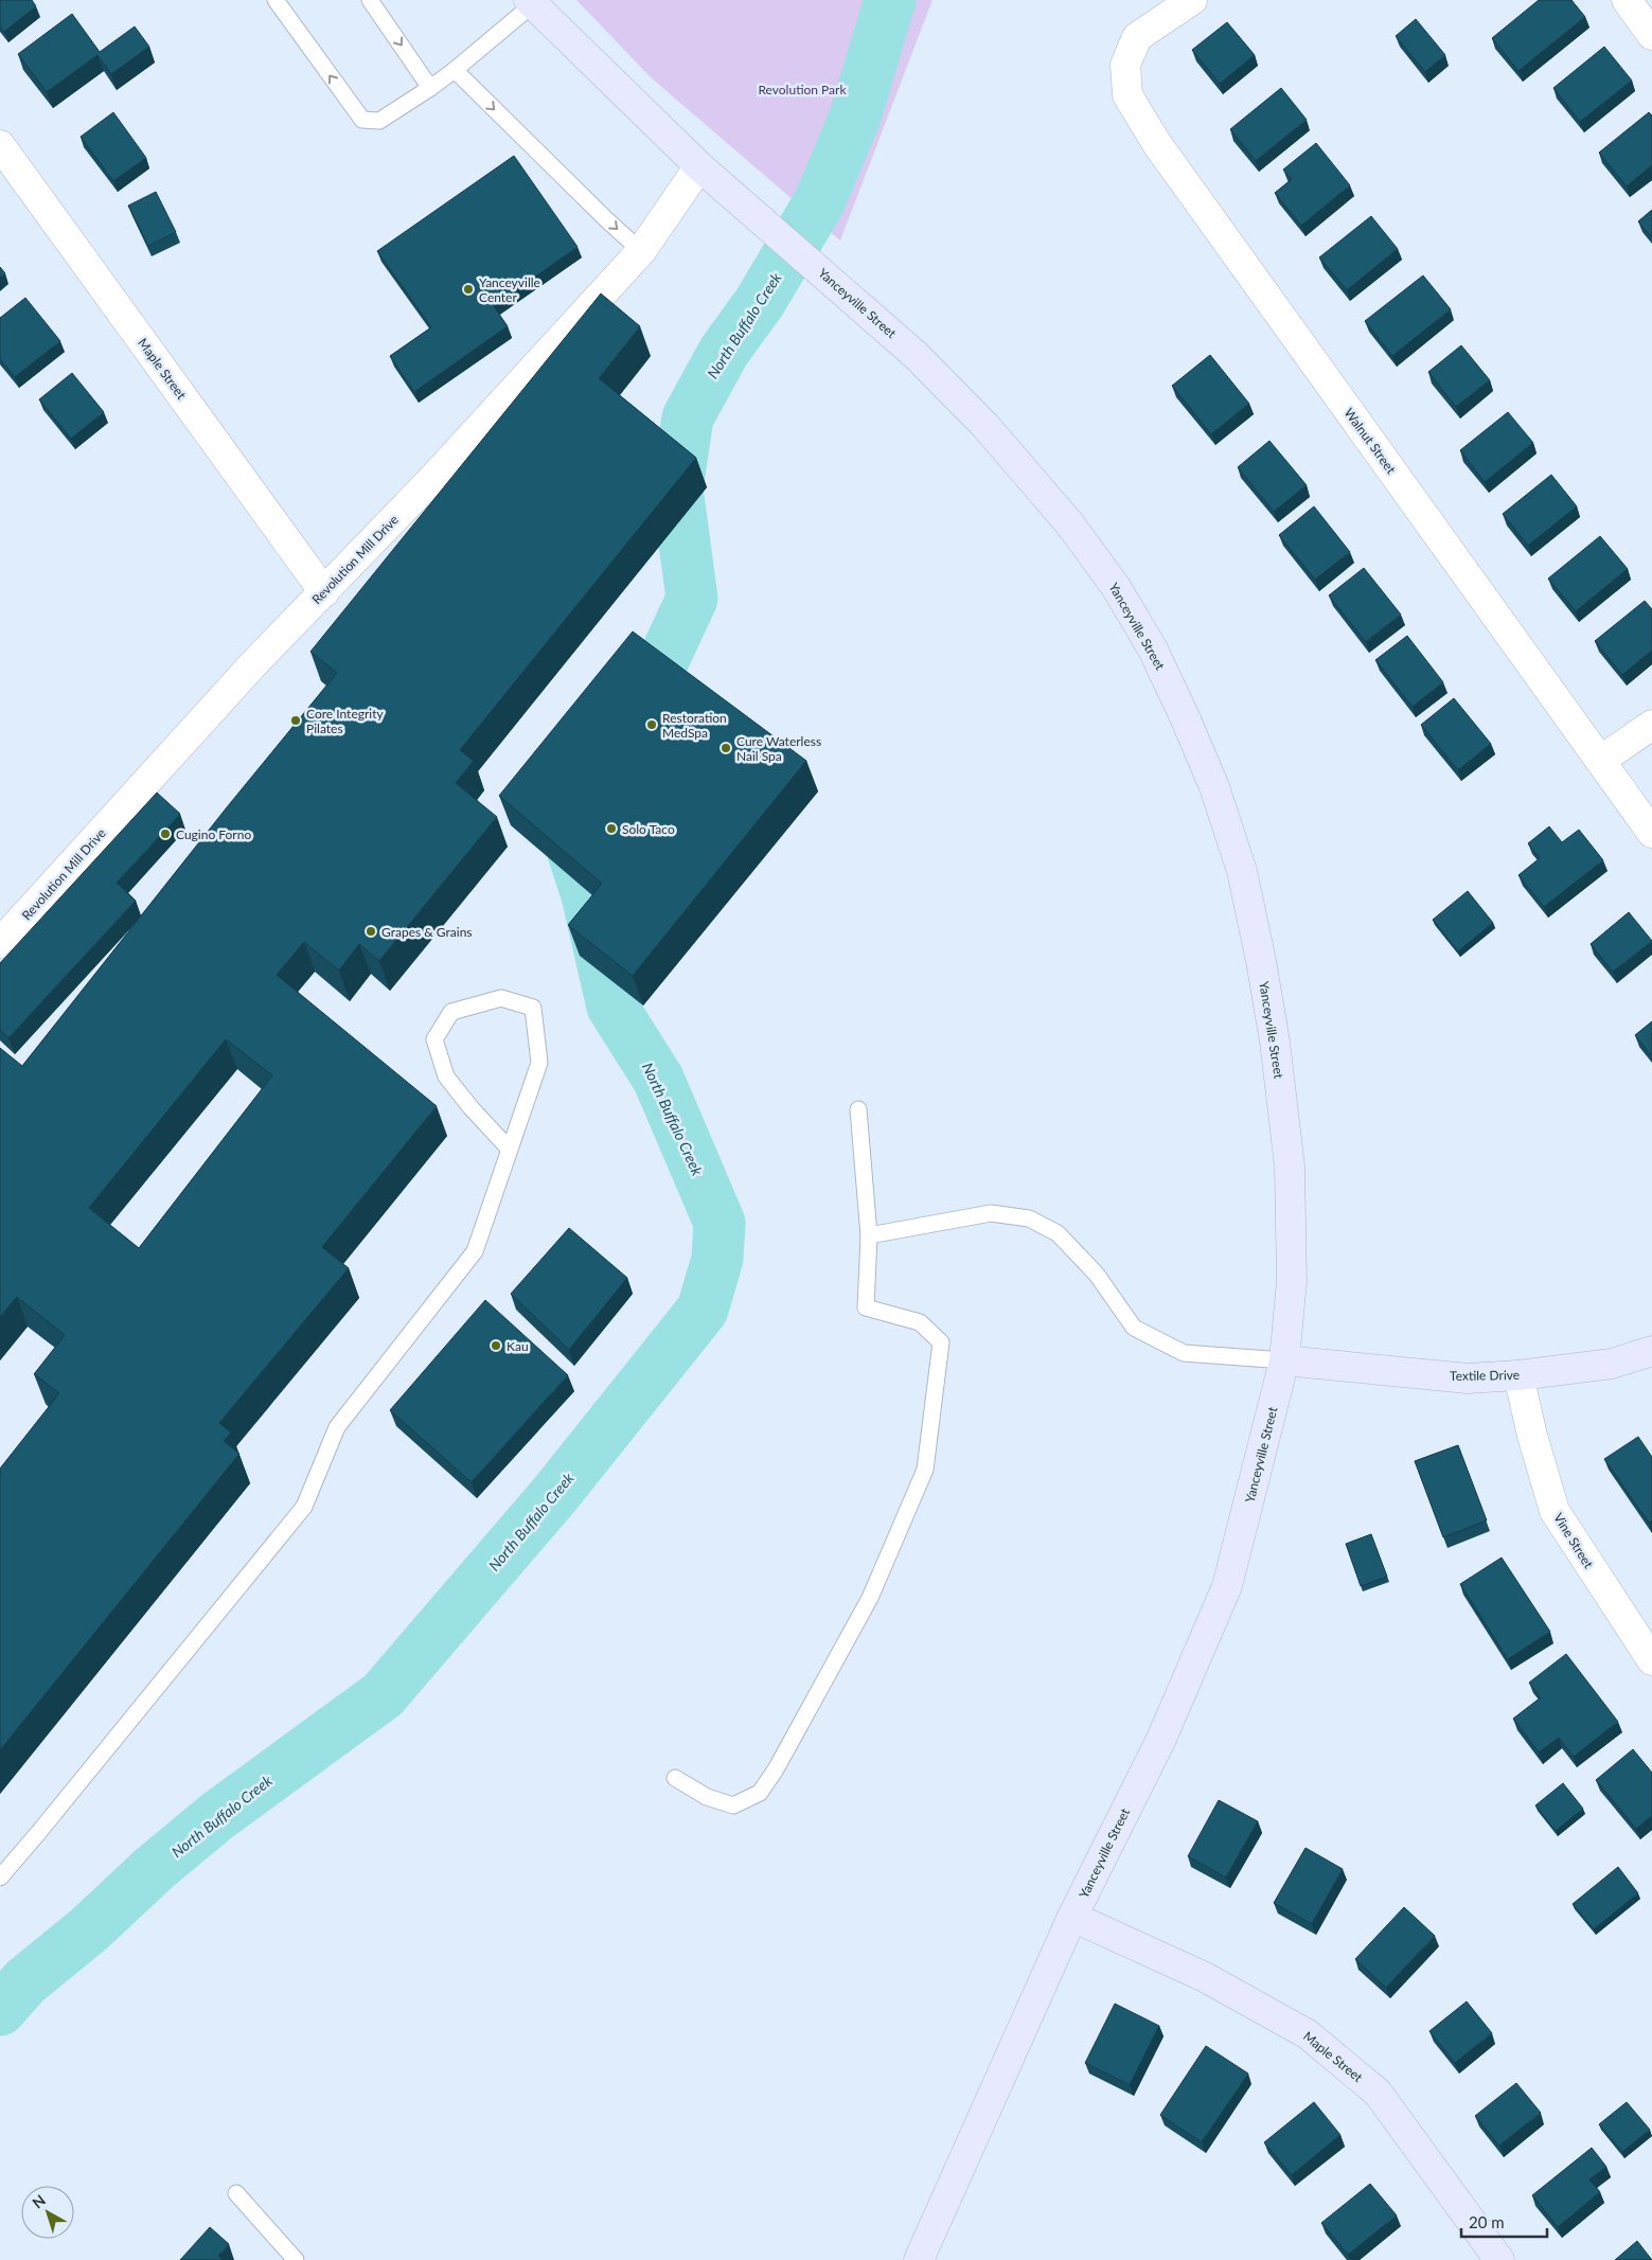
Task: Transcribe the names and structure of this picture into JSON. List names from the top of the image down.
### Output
{
  "streets": {
    "main road": ["Yanceyville Street", "Maple Street", "Textile Drive"],
    "street": ["Walnut Street", "Revolution Mill Drive", "Vine Street"]
  },
  "crossings": [
    ["Yanceyville Street", "Maple Street"],
    ["Yanceyville Street", "Revolution Mill Drive"],
    ["Yanceyville Street", "Textile Drive"],
    ["Maple Street", "Revolution Mill Drive"],
    ["Textile Drive", "Vine Street"]
  ],
  "water": ["North Buffalo Creek"],
  "parks": ["Revolution Park"],
  "places": [
    "Yanceyville Center",
    "Core Integrity Pilates",
    "Restoration MedSpa",
    "Cure Waterless Nail Spa",
    "Solo Taco",
    "Cugino Forno",
    "Grapes & Grains",
    "Kau"
  ],
  "scale_bar": "20 m",
  "north": "top left"
}
